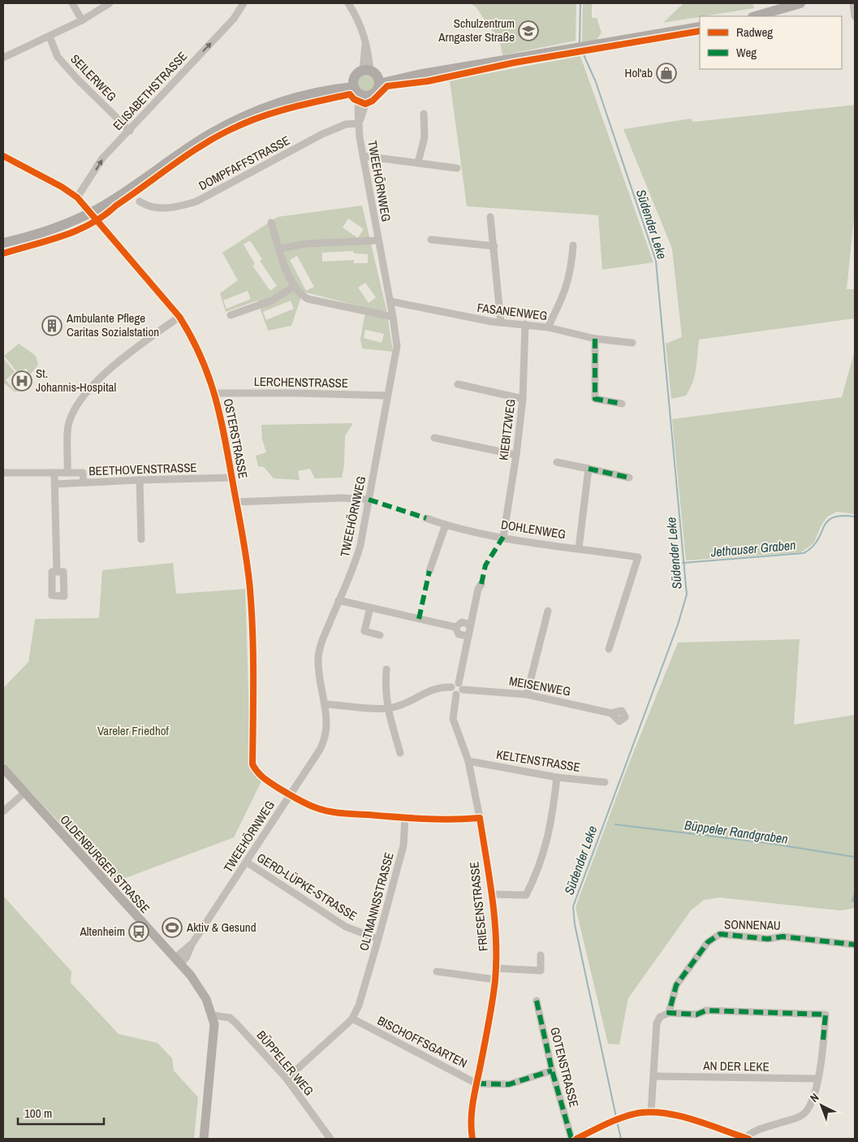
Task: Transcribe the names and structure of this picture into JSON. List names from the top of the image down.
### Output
{
  "streets": {
    "main road": ["OLDENBURGER STRASSE"],
    "street": [
      "SEILERWEG",
      "ELISABETHSTRASSE",
      "DOMPFAFFSTRASSE",
      "TWEEHÖRNWEG",
      "FASANENWEG",
      "LERCHENSTRASSE",
      "KIEBITZWEG",
      "OSTERSTRASSE",
      "BEETHOVENSTRASSE",
      "DOHLENWEG",
      "MEISENWEG",
      "KELTENSTRASSE",
      "GERD-LÜPKE-STRASSE",
      "OLTMANNSSTRASSE",
      "FRIESENSTRASSE",
      "SONNENAU",
      "BISCHOFFSGARTEN",
      "BÜPPELER WEG",
      "AN DER LEKE",
      "GOTENSTRASSE"
    ]
  },
  "crossings": [
    ["SEILERWEG", "ELISABETHSTRASSE"],
    ["ELISABETHSTRASSE", "OSTERSTRASSE"],
    ["DOMPFAFFSTRASSE", "TWEEHÖRNWEG"],
    ["TWEEHÖRNWEG", "FASANENWEG"],
    ["TWEEHÖRNWEG", "LERCHENSTRASSE"],
    ["TWEEHÖRNWEG", "OSTERSTRASSE"],
    ["TWEEHÖRNWEG", "OLDENBURGER STRASSE"],
    ["TWEEHÖRNWEG", "GERD-LÜPKE-STRASSE"],
    ["FASANENWEG", "KIEBITZWEG"],
    ["LERCHENSTRASSE", "OSTERSTRASSE"],
    ["KIEBITZWEG", "DOHLENWEG"],
    ["OSTERSTRASSE", "BEETHOVENSTRASSE"],
    ["MEISENWEG", "FRIESENSTRASSE"],
    ["KELTENSTRASSE", "FRIESENSTRASSE"],
    ["OLDENBURGER STRASSE", "BÜPPELER WEG"],
    ["GERD-LÜPKE-STRASSE", "OLTMANNSSTRASSE"],
    ["OLTMANNSSTRASSE", "BISCHOFFSGARTEN"],
    ["OLTMANNSSTRASSE", "BÜPPELER WEG"],
    ["FRIESENSTRASSE", "BISCHOFFSGARTEN"],
    ["BISCHOFFSGARTEN", "GOTENSTRASSE"]
  ],
  "one_way": ["ELISABETHSTRASSE"],
  "water": ["Südender Leke", "Jethauser Graben", "Büppeler Randgraben"],
  "parks": ["Vareler Friedhof"],
  "places": {
    "school or university": ["Schulzentrum Arngaster Straße"],
    "shop": ["Hol'ab"],
    "building": ["Ambulante Pflege Caritas Sozialstation"],
    "hospital": ["St. Johannis-Hospital"],
    "sports": ["Aktiv & Gesund"],
    "bus stop": ["Altenheim"]
  },
  "legend": ["Radweg", "Weg"],
  "scale_bar": "100 m",
  "north": "top left"
}
